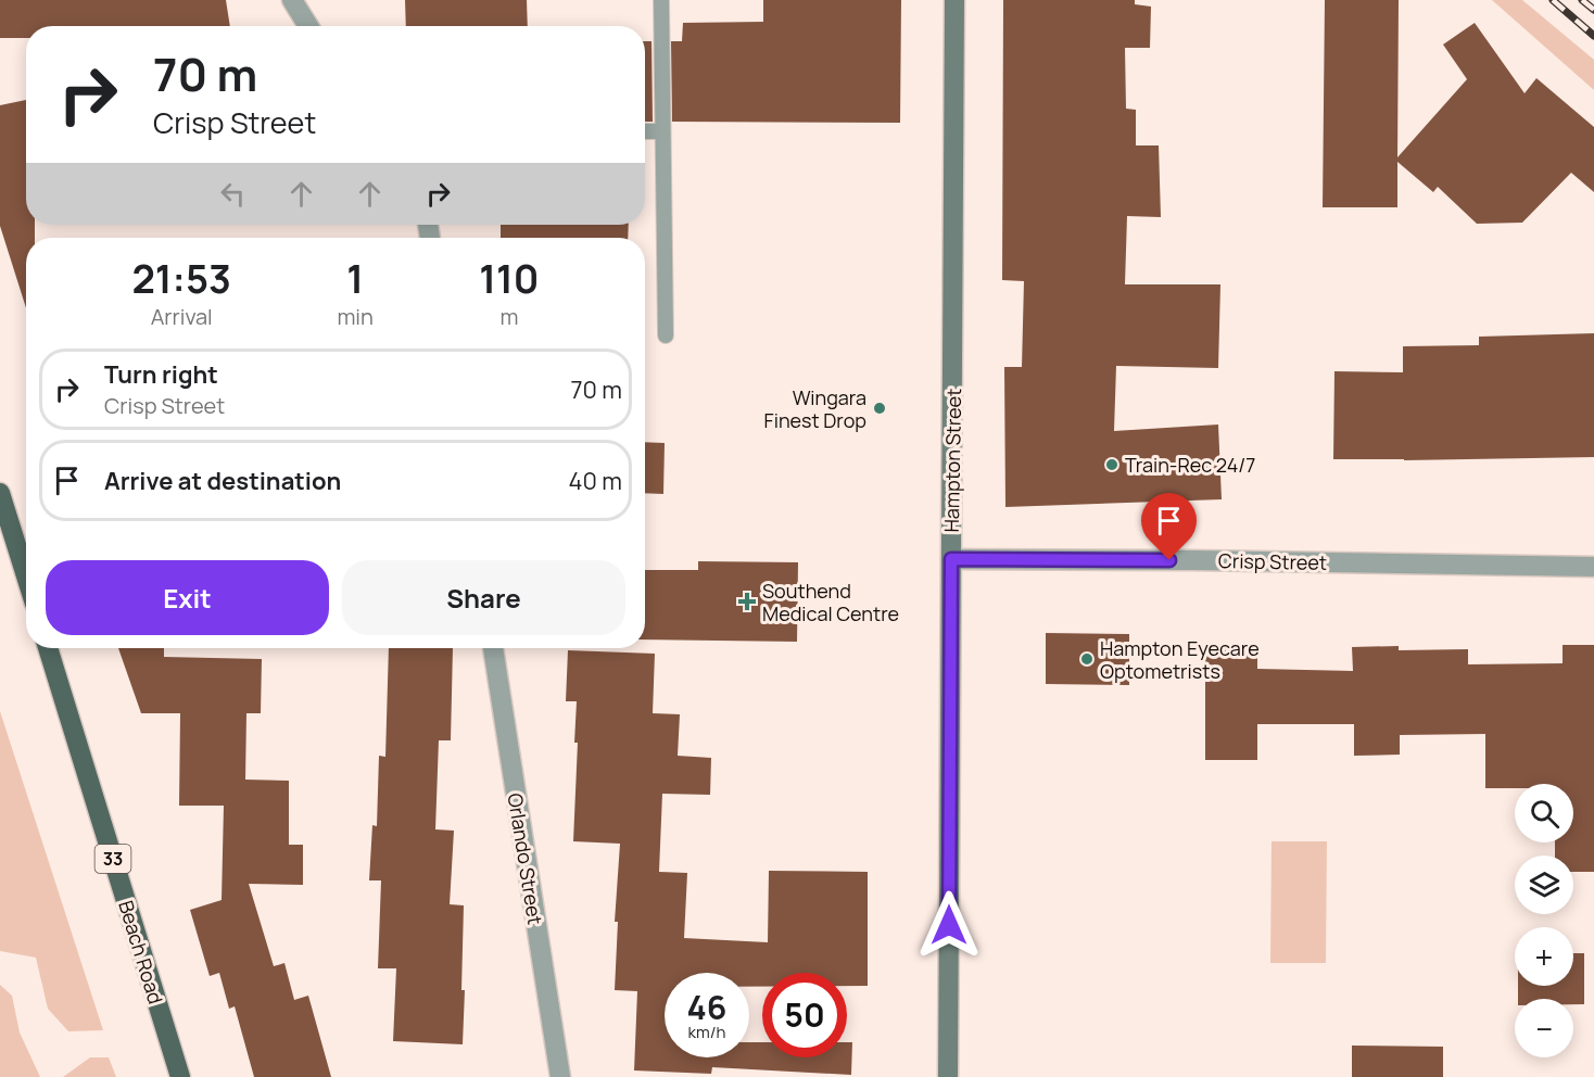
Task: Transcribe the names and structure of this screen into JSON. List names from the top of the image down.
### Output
{
  "streets": {
    "main road": ["Hampton Street", "33", "Beach Road"],
    "street": ["Crisp Street", "Orlando Street"]
  },
  "crossings": [
    ["Hampton Street", "Crisp Street"]
  ],
  "places": {
    "other": ["Wingara Finest Drop", "Train-Rec 24/7", "Hampton Eyecare Optometrists"],
    "health": ["Southend Medical Centre"]
  },
  "page": {
    "turn": ["70 m", "Crisp Street"],
    "eta": [
      "21:53",
      "Arrival",
      "1",
      "min",
      "110",
      "m"
    ],
    "list": [
      {
        "name": "Turn right",
        "note": "Crisp Street",
        "value": "70 m"
      },
      {
        "name": "Arrive at destination",
        "value": "40 m"
      }
    ],
    "buttons": ["Exit", "Share"],
    "map_buttons": ["+", "−"],
    "speed": "46 km/h",
    "limit": "50"
  }
}
